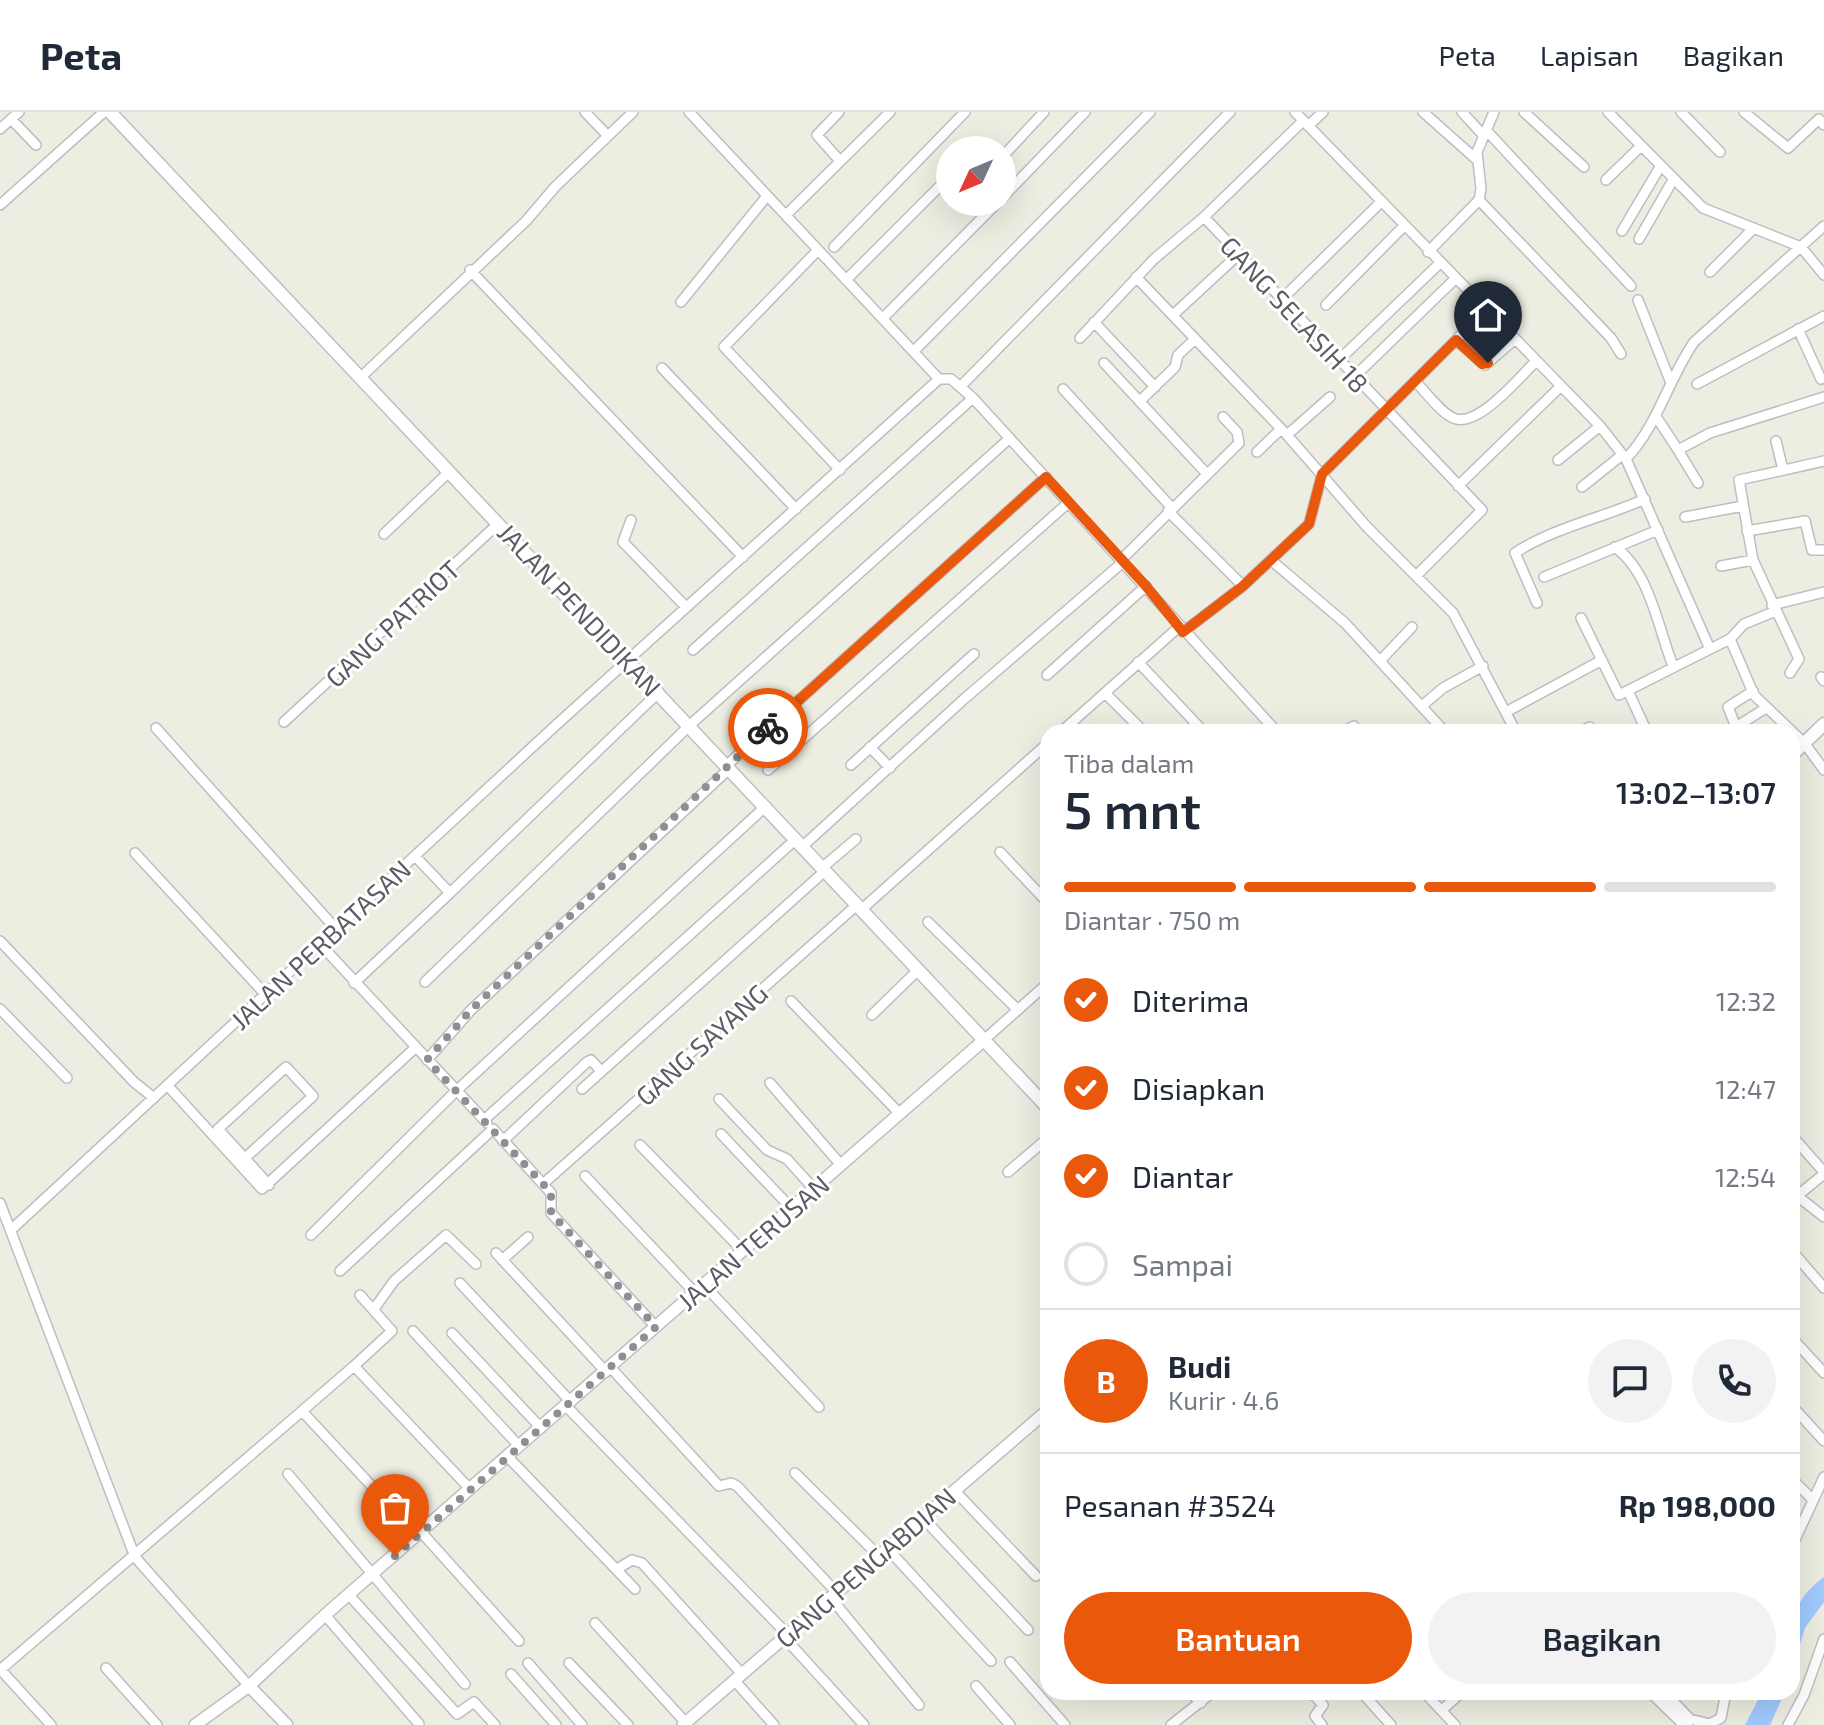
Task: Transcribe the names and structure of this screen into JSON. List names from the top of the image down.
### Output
{
  "streets": {
    "main road": ["JALAN PENDIDIKAN"],
    "street": [
      "GANG SELASIH 18",
      "GANG PATRIOT",
      "JALAN PERBATASAN",
      "GANG SAYANG",
      "JALAN TERUSAN",
      "GANG PENGABDIAN"
    ]
  },
  "crossings": [
    ["JALAN PENDIDIKAN", "GANG PATRIOT"],
    ["JALAN PENDIDIKAN", "JALAN PERBATASAN"],
    ["JALAN PENDIDIKAN", "GANG SAYANG"],
    ["JALAN PENDIDIKAN", "JALAN TERUSAN"]
  ],
  "north": "bottom left",
  "page": {
    "header": "Peta",
    "nav": ["Peta", "Lapisan", "Bagikan"],
    "heading": ["5 mnt", "Tiba dalam", "13:02–13:07"],
    "panel": [
      "Budi",
      "Kurir · 4.6",
      "Pesanan #3524",
      "Rp 198,000"
    ],
    "bar": "Diantar · 750 m",
    "list": [
      ["Diterima", "12:32"],
      ["Disiapkan", "12:47"],
      ["Diantar", "12:54"],
      "Sampai"
    ],
    "round": "B",
    "buttons": ["Bantuan", "Bagikan"]
  }
}
